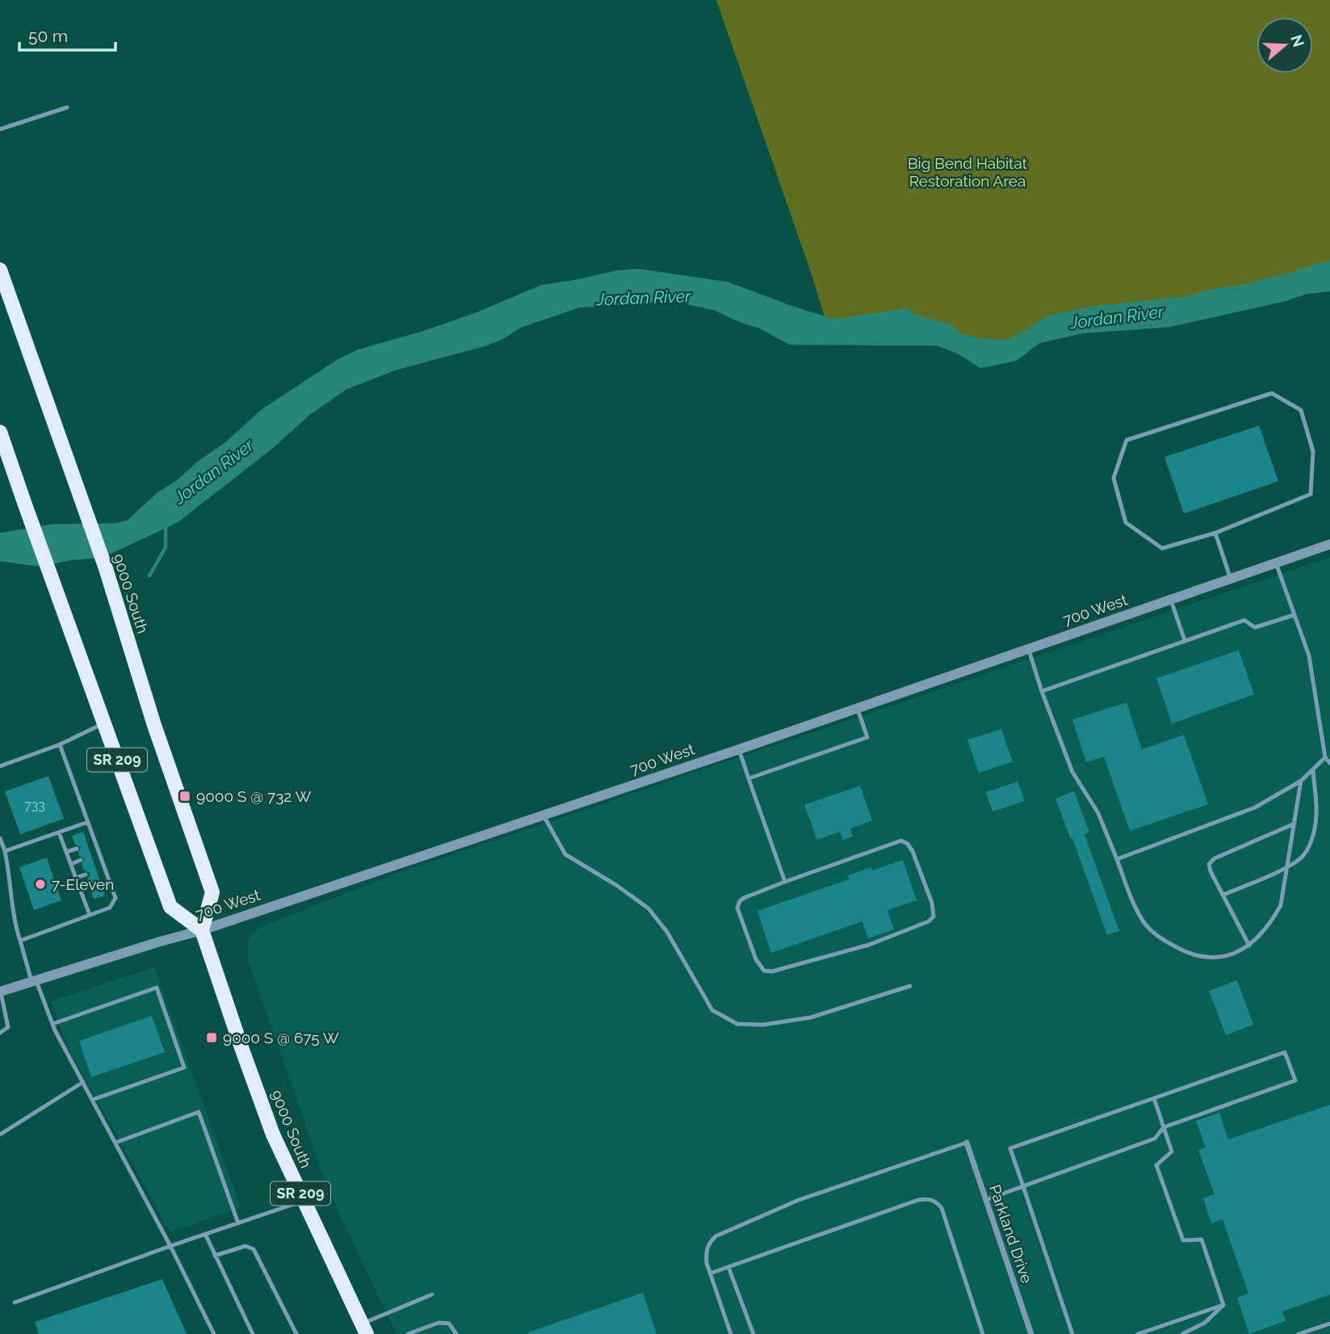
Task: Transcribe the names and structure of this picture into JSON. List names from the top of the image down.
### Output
{
  "streets": {
    "main road": ["9000 South", "SR 209"],
    "street": ["700 West", "Parkland Drive"]
  },
  "crossings": [
    ["9000 South", "700 West"],
    ["9000 South", "SR 209"],
    ["700 West", "SR 209"]
  ],
  "water": ["Jordan River"],
  "parks": ["Big Bend Habitat Restoration Area"],
  "places": {
    "transit": ["9000 S @ 732 W", "9000 S @ 675 W"],
    "other": ["7-Eleven"]
  },
  "house_numbers": ["733"],
  "scale_bar": "50 m",
  "north": "right"
}
